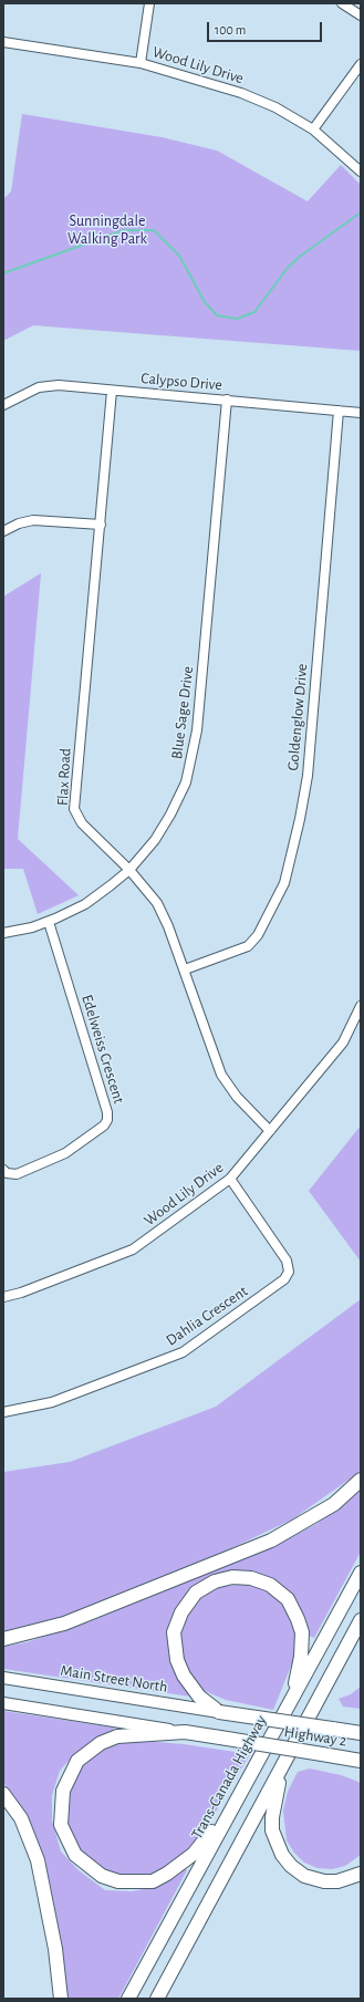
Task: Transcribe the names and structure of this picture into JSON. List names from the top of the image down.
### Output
{
  "streets": {
    "highway": ["Highway 2", "Trans-Canada Highway"],
    "main road": ["Main Street North"],
    "street": [
      "Wood Lily Drive",
      "Calypso Drive",
      "Blue Sage Drive",
      "Goldenglow Drive",
      "Flax Road",
      "Edelweiss Crescent",
      "Dahlia Crescent"
    ]
  },
  "crossings": [
    ["Wood Lily Drive", "Flax Road"],
    ["Wood Lily Drive", "Dahlia Crescent"],
    ["Calypso Drive", "Blue Sage Drive"],
    ["Calypso Drive", "Goldenglow Drive"],
    ["Calypso Drive", "Flax Road"],
    ["Blue Sage Drive", "Flax Road"],
    ["Blue Sage Drive", "Edelweiss Crescent"],
    ["Goldenglow Drive", "Flax Road"],
    ["Main Street North", "Highway 2"],
    ["Highway 2", "Trans-Canada Highway"]
  ],
  "parks": ["Sunningdale Walking Park"],
  "scale_bar": "100 m"
}
